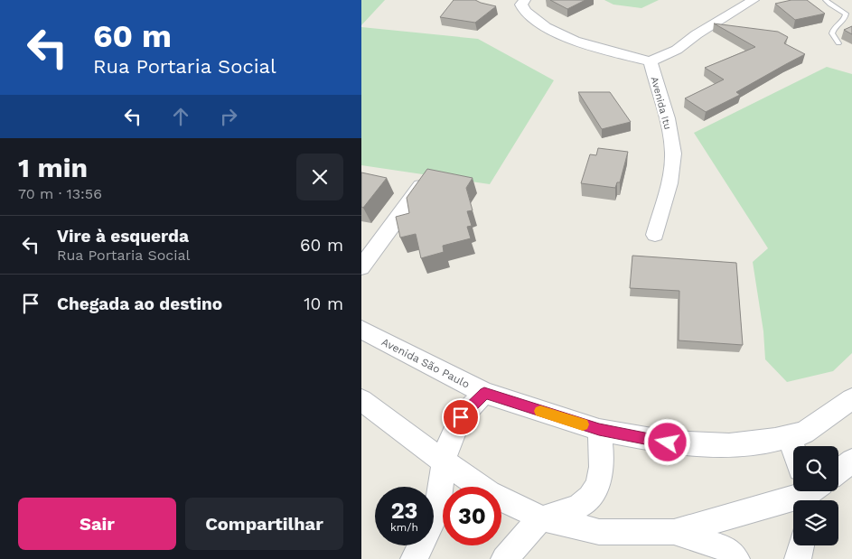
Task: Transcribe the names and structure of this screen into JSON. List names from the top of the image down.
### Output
{
  "streets": {
    "street": ["Avenida Itu", "Avenida São Paulo"]
  },
  "page": {
    "turn": ["60 m", "Rua Portaria Social"],
    "heading": ["1 min", "70 m · 13:56"],
    "list": [
      {
        "name": "Vire à esquerda",
        "note": "Rua Portaria Social",
        "value": "60 m"
      },
      {
        "name": "Chegada ao destino",
        "value": "10 m"
      }
    ],
    "speed": "23 km/h",
    "limit": "30",
    "buttons": ["Sair", "Compartilhar"]
  }
}
